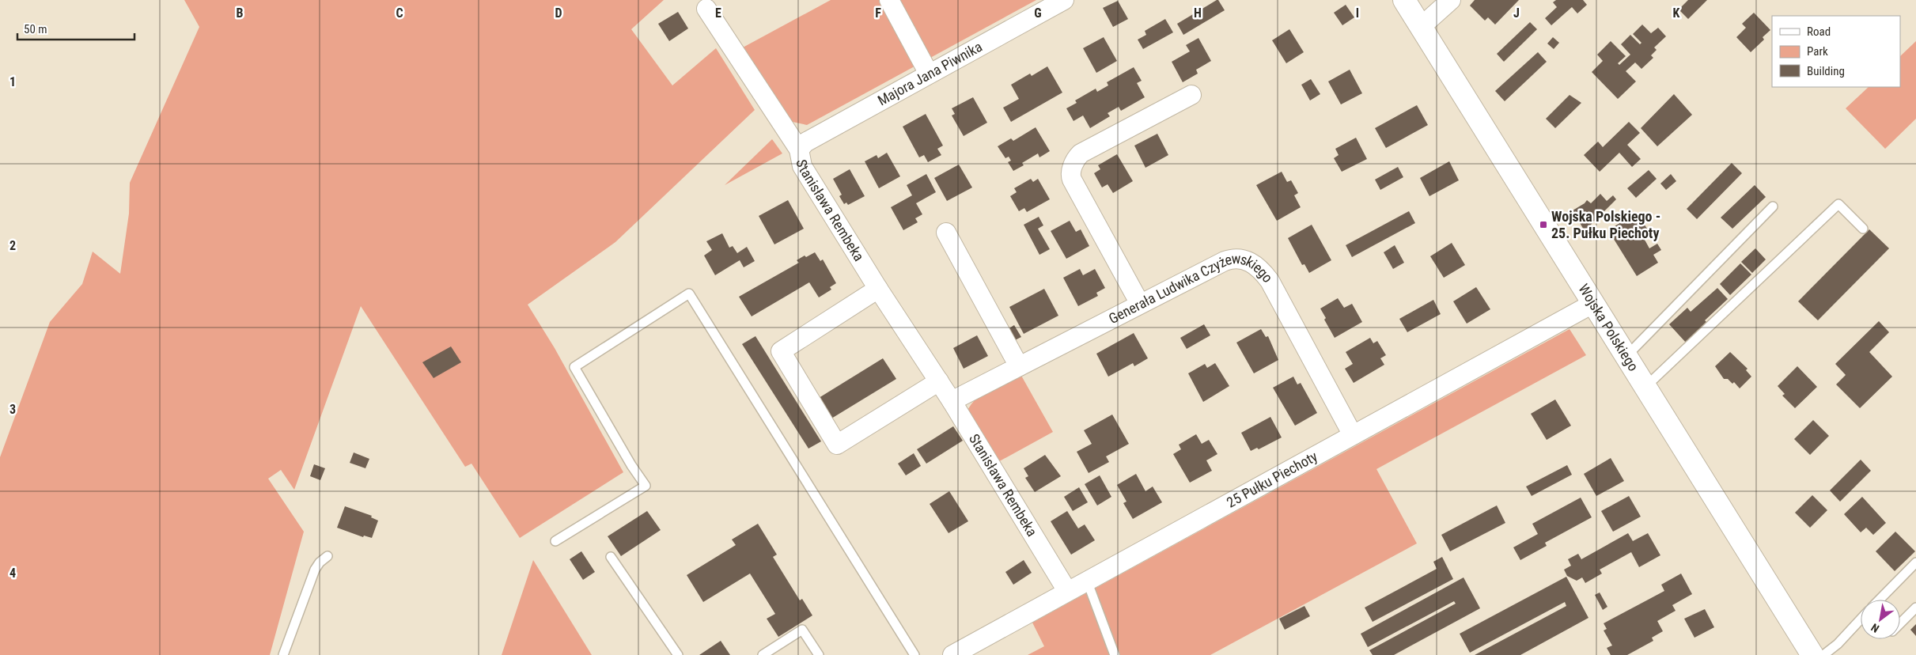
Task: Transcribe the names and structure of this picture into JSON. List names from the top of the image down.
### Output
{
  "streets": {
    "main road": ["Wojska Polskiego"],
    "street": [
      "Majora Jana Piwnika",
      "Stanisława Rembeka",
      "Generała Ludwika Czyżewskiego",
      "25 Pułku Piechoty"
    ]
  },
  "crossings": [
    ["Majora Jana Piwnika", "Stanisława Rembeka"],
    ["Stanisława Rembeka", "Generała Ludwika Czyżewskiego"],
    ["Stanisława Rembeka", "25 Pułku Piechoty"],
    ["Generała Ludwika Czyżewskiego", "25 Pułku Piechoty"],
    ["Wojska Polskiego", "25 Pułku Piechoty"]
  ],
  "places": {
    "transit": ["Wojska Polskiego - 25. Pułku Piechoty"]
  },
  "legend": ["Road", "Park", "Building"],
  "scale_bar": "50 m",
  "north": "bottom left",
  "grid": {
    "columns": [
      "B",
      "C",
      "D",
      "E",
      "F",
      "G",
      "H",
      "I",
      "J",
      "K"
    ],
    "rows": [
      "1",
      "2",
      "3",
      "4"
    ]
  }
}
